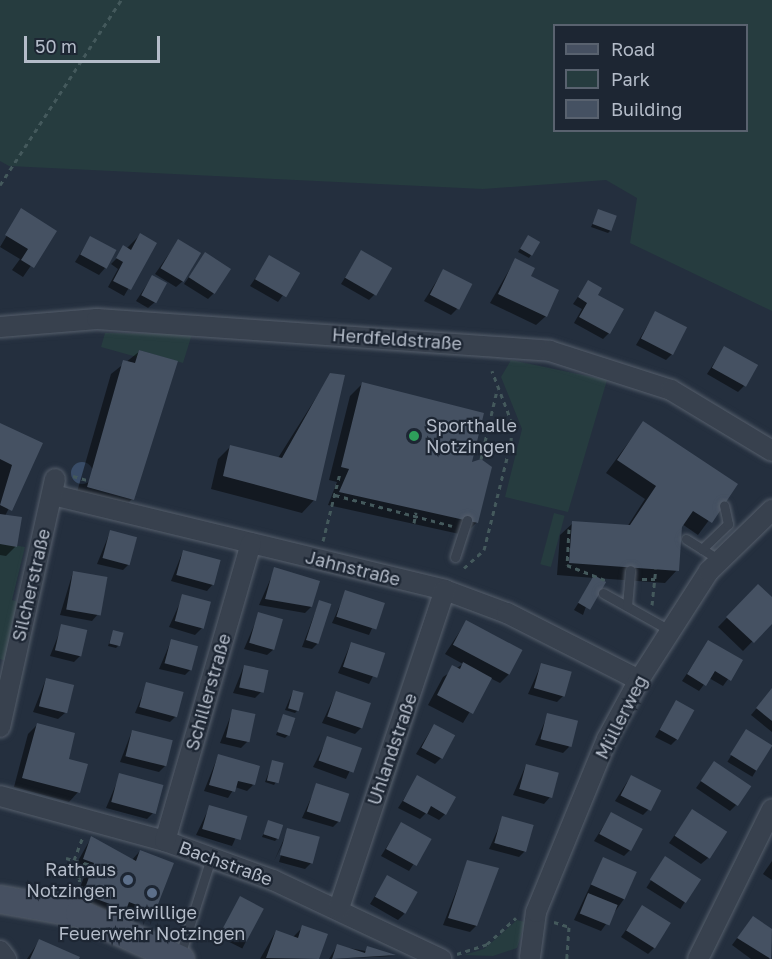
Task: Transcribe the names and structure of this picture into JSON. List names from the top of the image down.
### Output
{
  "streets": {
    "street": [
      "Herdfeldstraße",
      "Jahnstraße",
      "Silcherstraße",
      "Schillerstraße",
      "Müllerweg",
      "Uhlandstraße",
      "Bachstraße"
    ]
  },
  "crossings": [
    ["Jahnstraße", "Silcherstraße"],
    ["Jahnstraße", "Schillerstraße"],
    ["Jahnstraße", "Müllerweg"],
    ["Jahnstraße", "Uhlandstraße"],
    ["Schillerstraße", "Bachstraße"],
    ["Uhlandstraße", "Bachstraße"]
  ],
  "places": ["Sporthalle Notzingen", "Rathaus Notzingen", "Freiwillige Feuerwehr Notzingen"],
  "legend": ["Road", "Park", "Building"],
  "scale_bar": "50 m"
}
